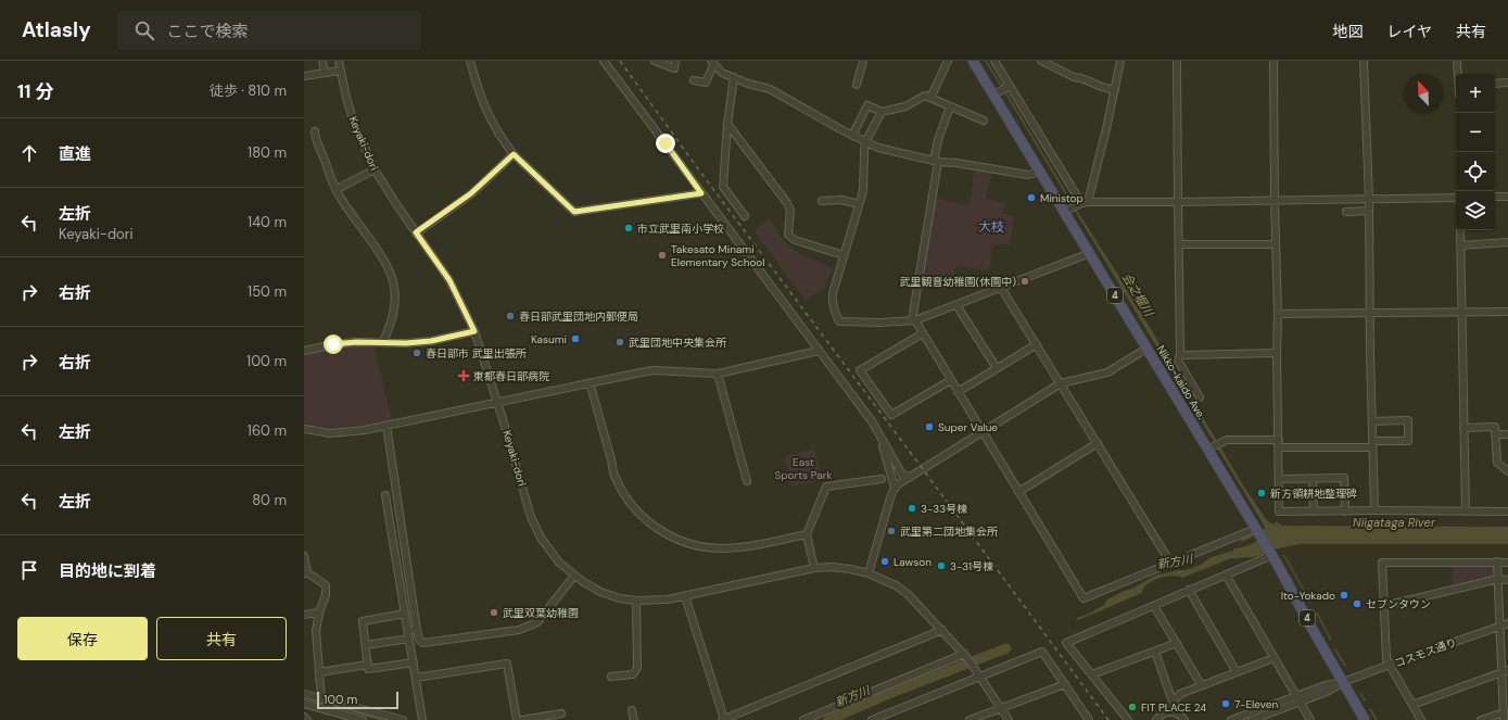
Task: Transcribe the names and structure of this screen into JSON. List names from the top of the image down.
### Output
{
  "streets": {
    "highway": ["4", "Nikko-kaido Ave."],
    "street": ["Keyaki-dori", "コスモス通り"]
  },
  "crossings": [
    ["Nikko-kaido Ave.", "コスモス通り"]
  ],
  "districts": ["大枝"],
  "water": ["会之堀川", "Niigataga River", "新方川"],
  "parks": ["East Sports Park"],
  "places": {
    "other": [
      "Ministop",
      "市立武里南小学校",
      "Takesato Minami Elementary School",
      "武里観音幼稚園(休園中)",
      "春日部武里団地内郵便局",
      "Kasumi",
      "武里団地中央集会所",
      "春日部市 武里出張所",
      "Super Value",
      "新方領耕地整理碑",
      "3-33号棟",
      "武里第二団地集会所",
      "Lawson",
      "3-31号棟",
      "Ito-Yokado",
      "セブンタウン",
      "武里双葉幼稚園",
      "7-Eleven",
      "FIT PLACE 24"
    ],
    "health": ["東都春日部病院"]
  },
  "scale_bar": "100 m",
  "north": "top left",
  "page": {
    "header": "Atlasly",
    "search": "ここで検索",
    "nav": ["地図", "レイヤ", "共有"],
    "heading": ["11 分", "徒歩 · 810 m"],
    "map_buttons": ["+", "−"],
    "list": [
      ["直進", "180 m"],
      ["左折", "Keyaki-dori", "140 m"],
      ["右折", "150 m"],
      ["右折", "100 m"],
      ["左折", "160 m"],
      ["左折", "80 m"],
      "目的地に到着"
    ],
    "buttons": ["保存", "共有"],
    "scale": "100 m"
  }
}
